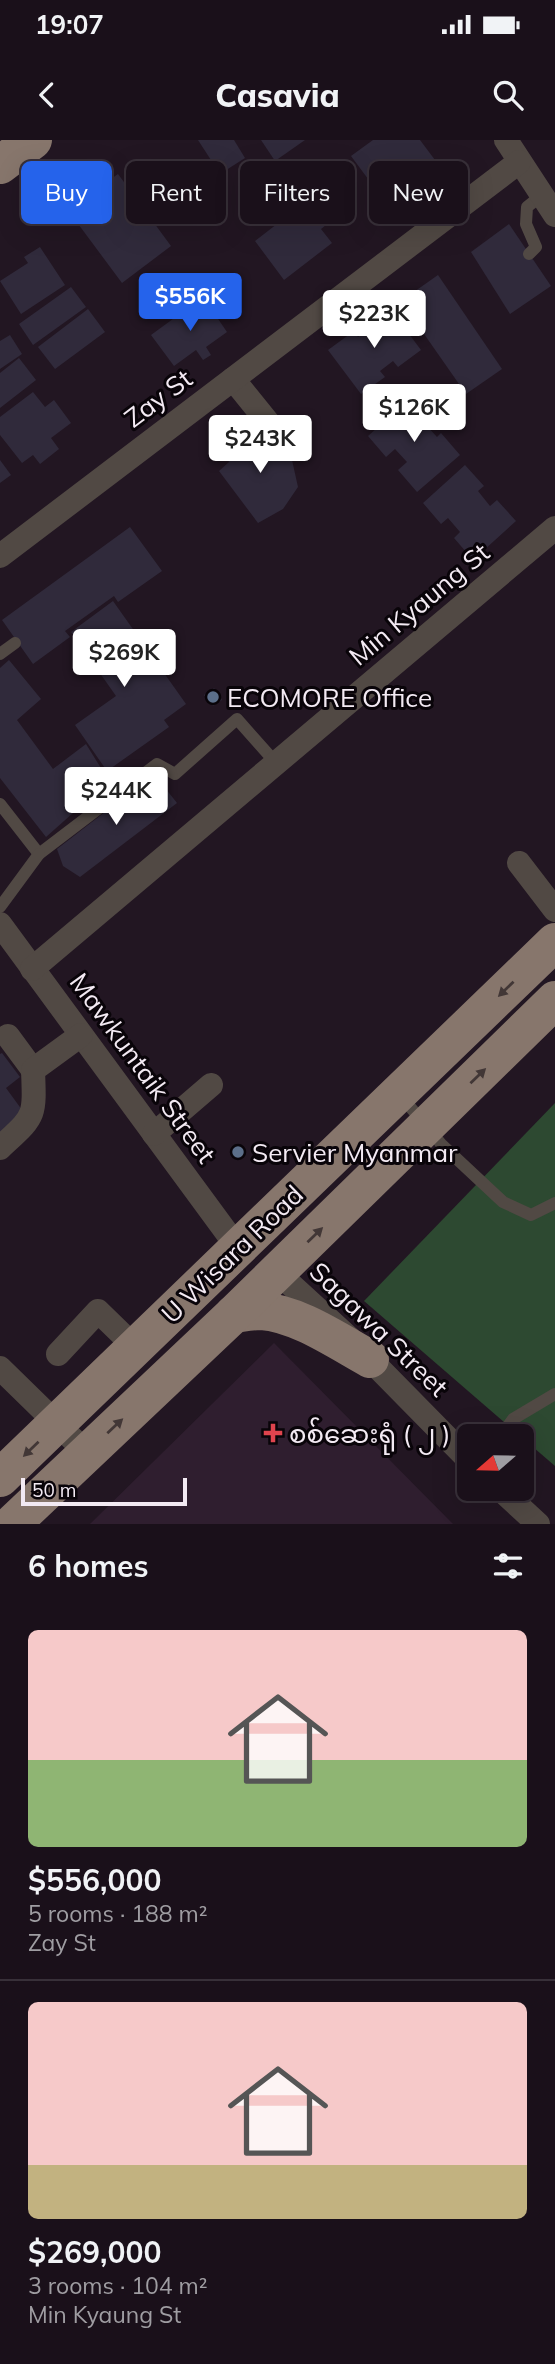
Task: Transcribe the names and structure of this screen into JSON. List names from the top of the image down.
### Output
{
  "streets": {
    "main road": ["U Wisara Road"],
    "street": [
      "Zay St",
      "Min Kyaung St",
      "Mawkuntaik Street",
      "Sagawa Street"
    ]
  },
  "crossings": [
    ["Min Kyaung St", "Mawkuntaik Street"],
    ["Mawkuntaik Street", "U Wisara Road"],
    ["U Wisara Road", "Sagawa Street"]
  ],
  "places": {
    "other": ["ECOMORE Office", "Servier Myanmar"],
    "health": ["စစ်ဆေးရုံ ( ၂ )"]
  },
  "scale_bar": "50 m",
  "north": "left",
  "page": {
    "status": "19:07",
    "header": "Casavia",
    "chip": [
      "Buy",
      "Rent",
      "Filters",
      "New"
    ],
    "price": [
      "$556K",
      "$223K",
      "$126K",
      "$243K",
      "$269K",
      "$244K"
    ],
    "scale": "50 m",
    "heading": "6 homes",
    "list": [
      {
        "name": "$556,000",
        "note": "5 rooms · 188 m² · Zay St"
      },
      {
        "name": "$269,000",
        "note": "3 rooms · 104 m² · Min Kyaung St"
      }
    ]
  }
}
